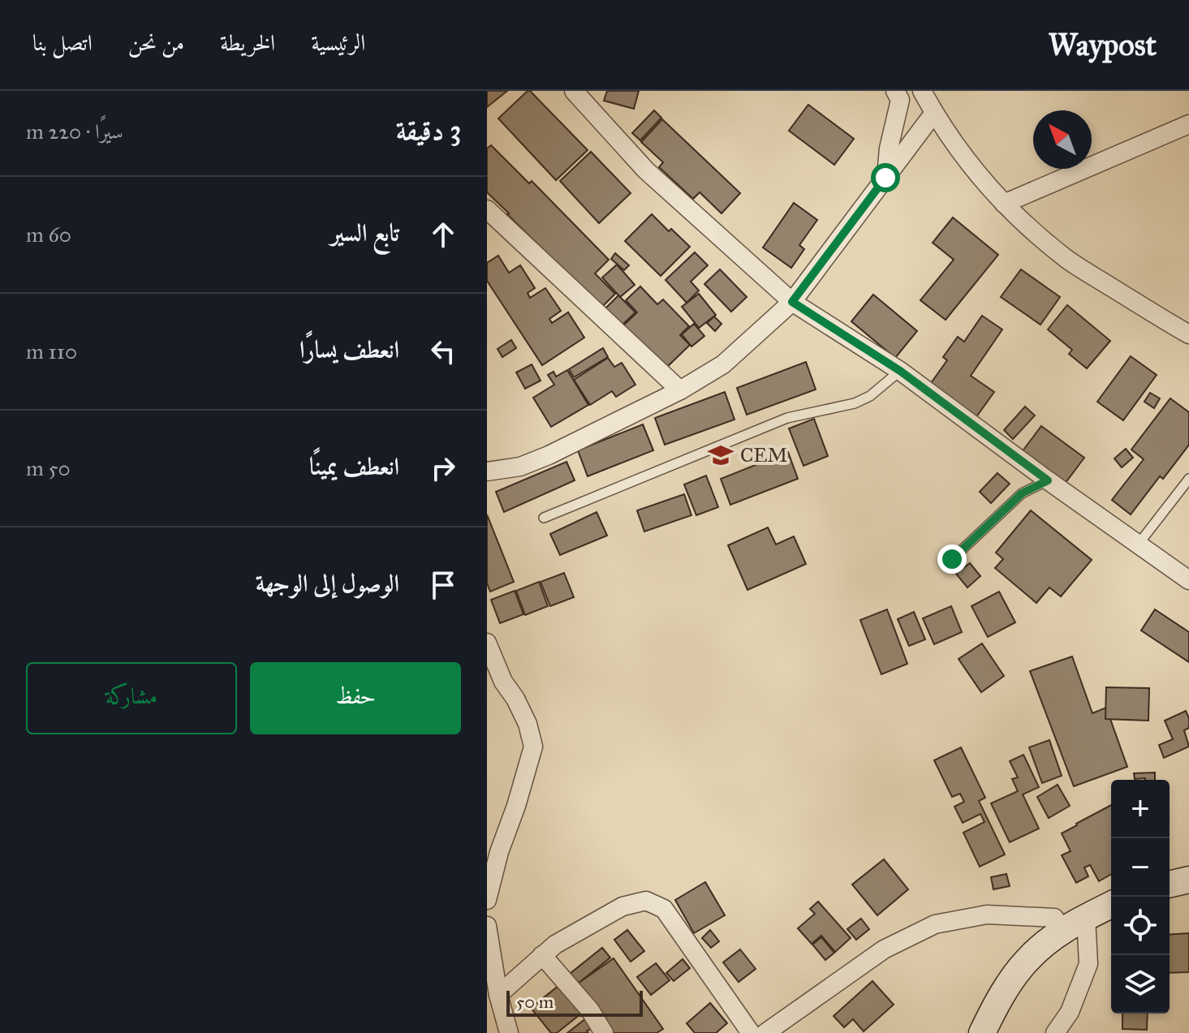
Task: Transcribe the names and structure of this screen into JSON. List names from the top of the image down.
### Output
{
  "places": {
    "school or university": ["CEM"]
  },
  "scale_bar": "50 m",
  "north": "top left",
  "page": {
    "header": "Waypost",
    "nav": [
      "الرئيسية",
      "الخريطة",
      "من نحن",
      "اتصل بنا"
    ],
    "heading": ["3 دقيقة", "سيرًا · 220 m"],
    "list": [
      ["تابع السير", "60 m"],
      ["انعطف يسارًا", "110 m"],
      ["انعطف يمينًا", "50 m"],
      "الوصول إلى الوجهة"
    ],
    "buttons": ["حفظ", "مشاركة"],
    "map_buttons": ["+", "−"],
    "scale": "50 m"
  }
}
